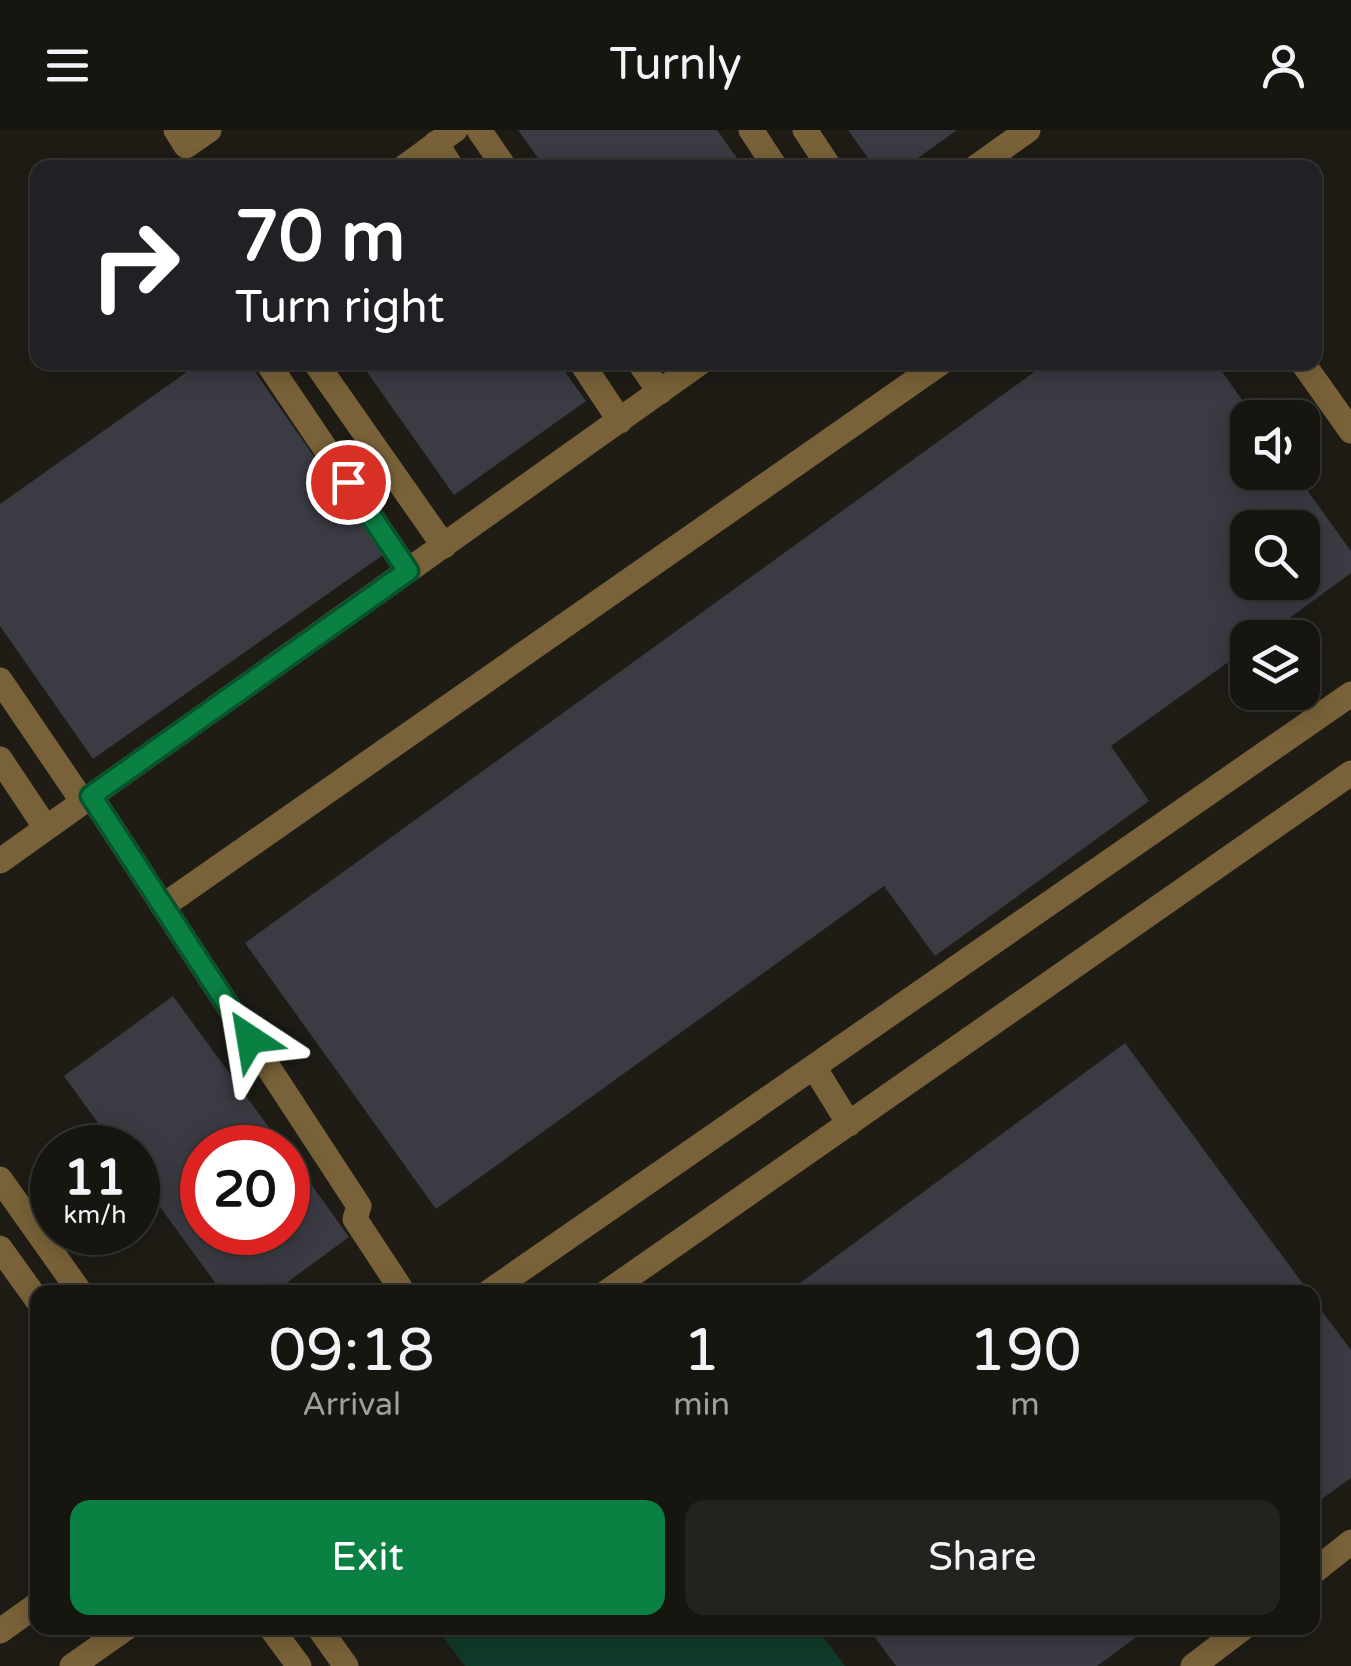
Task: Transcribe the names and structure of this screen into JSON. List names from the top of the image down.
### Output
{
  "page": {
    "header": "Turnly",
    "turn": ["70 m", "Turn right"],
    "speed": "11 km/h",
    "limit": "20",
    "eta": [
      "09:18",
      "Arrival",
      "1",
      "min",
      "190",
      "m"
    ],
    "buttons": ["Exit", "Share"]
  }
}
